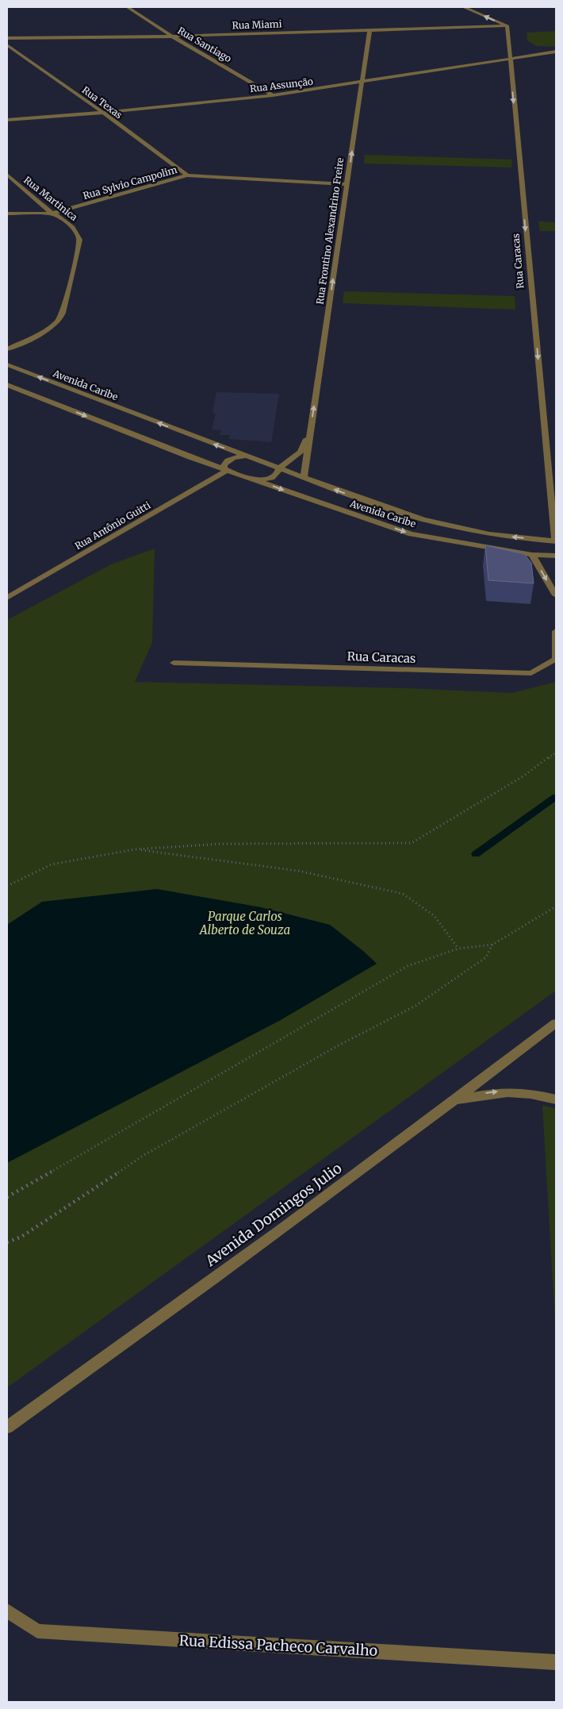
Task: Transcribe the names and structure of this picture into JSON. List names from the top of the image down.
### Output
{
  "streets": {
    "street": [
      "Rua Miami",
      "Rua Santiago",
      "Rua Assunção",
      "Rua Texas",
      "Rua Sylvio Campolim",
      "Rua Martinica",
      "Rua Frontino Alexandrino Freire",
      "Rua Caracas",
      "Avenida Caribe",
      "Rua Antônio Guitti",
      "Avenida Domingos Julio",
      "Rua Edissa Pacheco Carvalho"
    ]
  },
  "crossings": [
    ["Rua Miami", "Rua Santiago"],
    ["Rua Miami", "Rua Frontino Alexandrino Freire"],
    ["Rua Miami", "Rua Caracas"],
    ["Rua Santiago", "Rua Assunção"],
    ["Rua Assunção", "Rua Texas"],
    ["Rua Assunção", "Rua Frontino Alexandrino Freire"],
    ["Rua Assunção", "Rua Caracas"],
    ["Rua Texas", "Rua Sylvio Campolim"],
    ["Rua Sylvio Campolim", "Rua Martinica"],
    ["Rua Frontino Alexandrino Freire", "Avenida Caribe"],
    ["Rua Caracas", "Avenida Caribe"],
    ["Avenida Caribe", "Rua Antônio Guitti"]
  ],
  "one_way": ["Rua Frontino Alexandrino Freire", "Rua Caracas"],
  "parks": ["Parque Carlos Alberto de Souza"]
}
